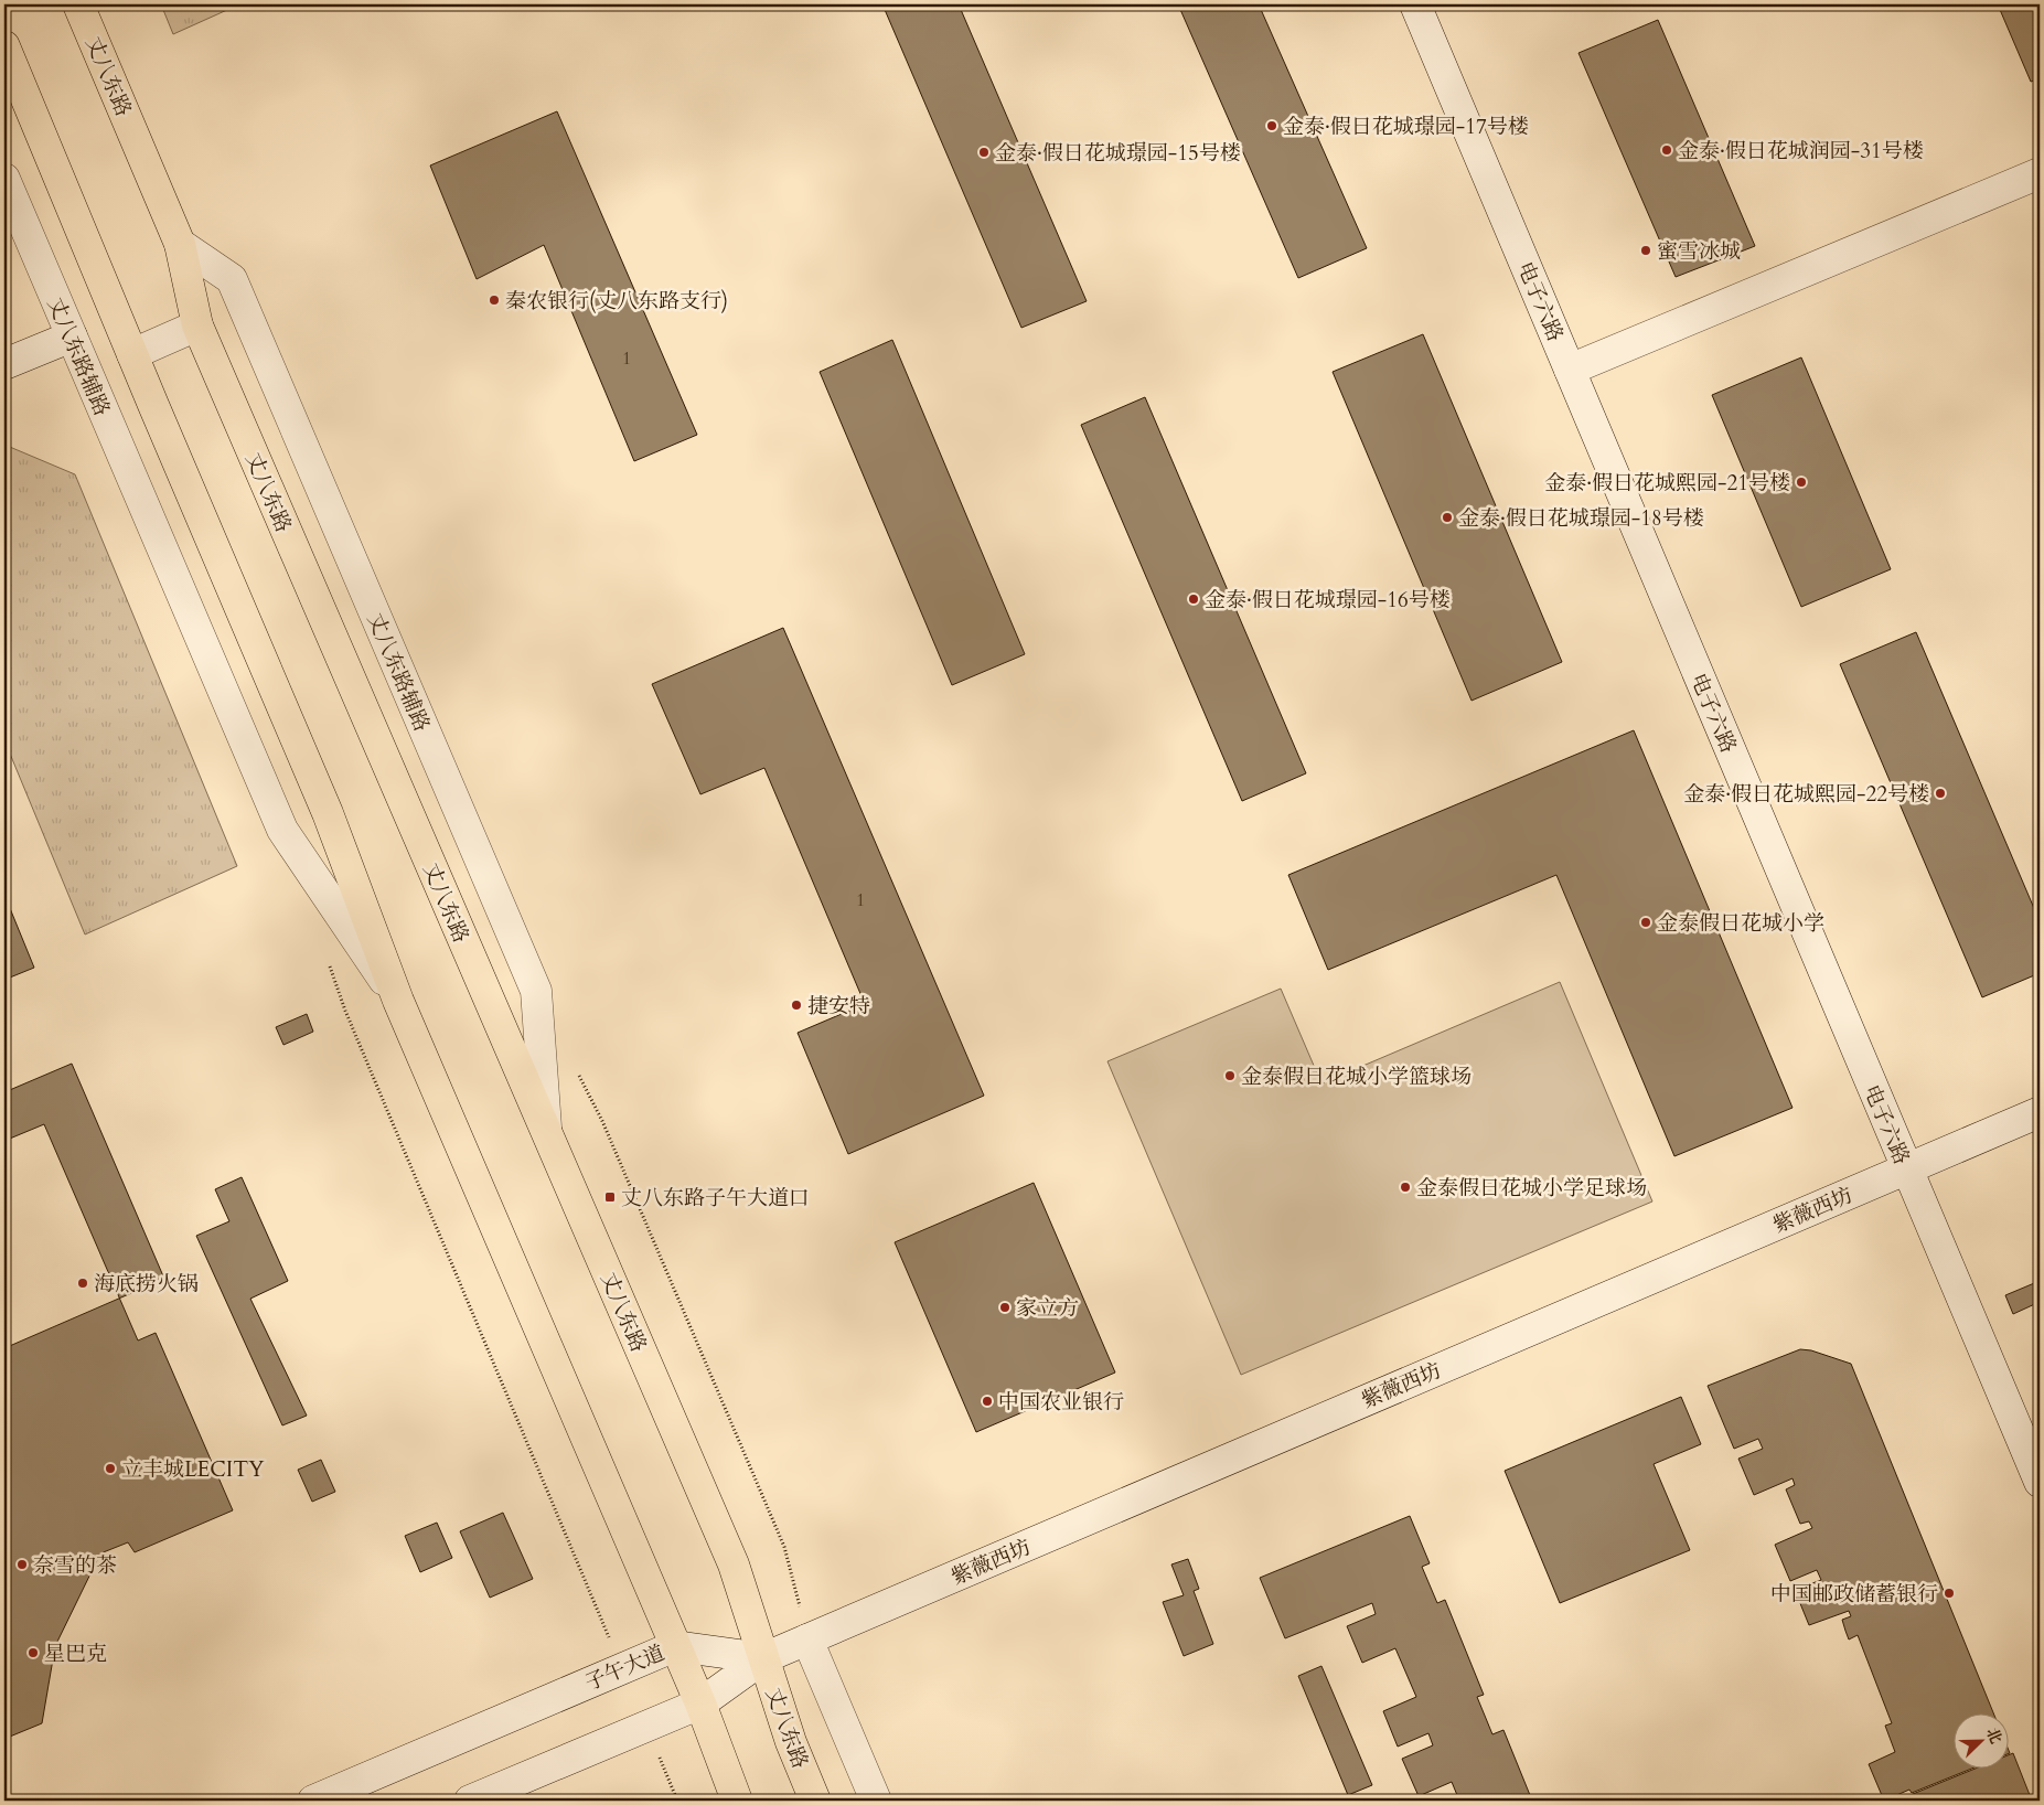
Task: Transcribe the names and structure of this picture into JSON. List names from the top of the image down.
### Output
{
  "streets": {
    "main road": ["丈八东路"],
    "street": [
      "电子六路",
      "丈八东路辅路",
      "紫薇西坊",
      "子午大道"
    ]
  },
  "crossings": [
    ["丈八东路", "丈八东路辅路"],
    ["丈八东路", "紫薇西坊"],
    ["丈八东路", "子午大道"],
    ["电子六路", "紫薇西坊"],
    ["紫薇西坊", "子午大道"]
  ],
  "places": {
    "other": [
      "金泰·假日花城璟园-17号楼",
      "金泰·假日花城润园-31号楼",
      "金泰·假日花城璟园-15号楼",
      "蜜雪冰城",
      "秦农银行(丈八东路支行)",
      "金泰·假日花城熙园-21号楼",
      "金泰·假日花城璟园-18号楼",
      "金泰·假日花城璟园-16号楼",
      "金泰·假日花城熙园-22号楼",
      "金泰假日花城小学",
      "捷安特",
      "金泰假日花城小学篮球场",
      "金泰假日花城小学足球场",
      "海底捞火锅",
      "家立方",
      "中国农业银行",
      "立丰城LECITY",
      "奈雪的茶",
      "中国邮政储蓄银行",
      "星巴克"
    ],
    "transit": ["丈八东路子午大道口"]
  },
  "house_numbers": ["1", "1"],
  "north": "top right"
}
